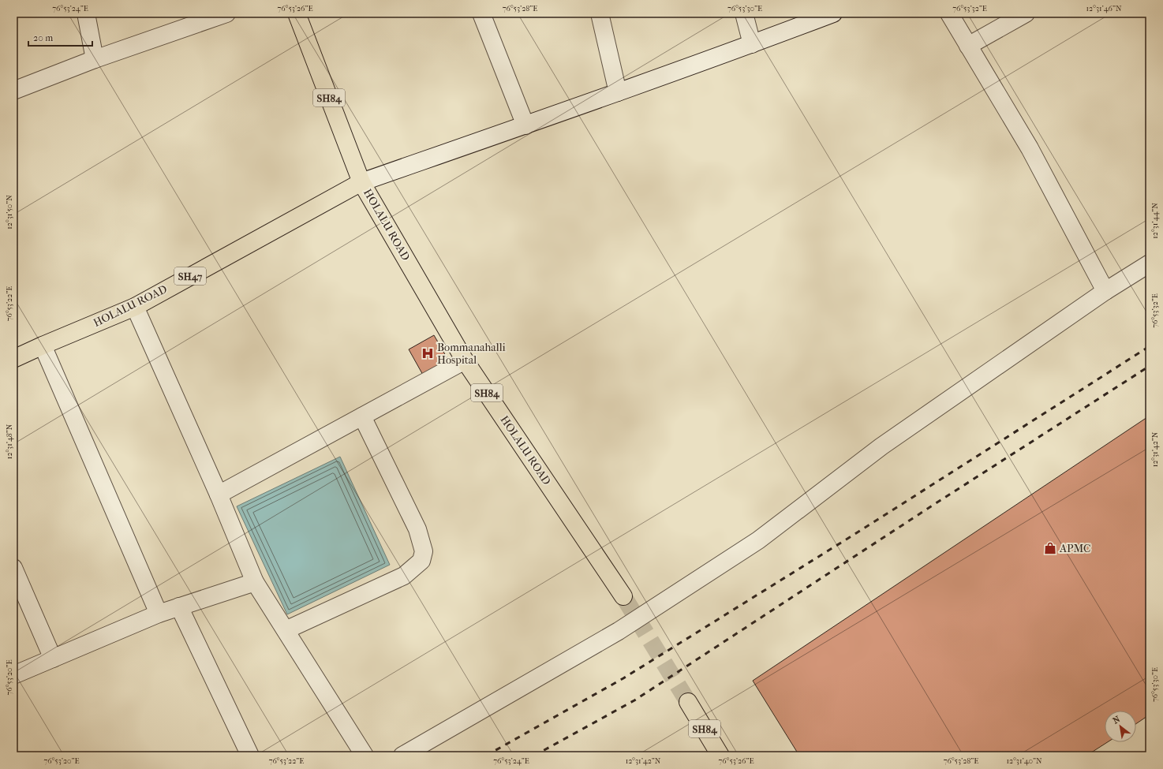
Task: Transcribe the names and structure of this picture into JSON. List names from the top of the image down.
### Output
{
  "streets": {
    "main road": ["SH84", "HOLALU ROAD", "SH47"]
  },
  "crossings": [
    ["SH84", "HOLALU ROAD"]
  ],
  "places": {
    "hospital": ["Bommanahalli Hospital"],
    "shop": ["APMC"]
  },
  "scale_bar": "20 m",
  "north": "top left",
  "coordinates": [
    "76°53'24\"E",
    "76°53'26\"E",
    "76°53'28\"E",
    "76°53'30\"E",
    "76°53'32\"E",
    "12°31'46\"N",
    "12°31'50\"N",
    "12°31'44\"N",
    "76°53'22\"E",
    "12°31'48\"N",
    "12°31'42\"N",
    "76°53'20\"E",
    "12°31'40\"N"
  ]
}
